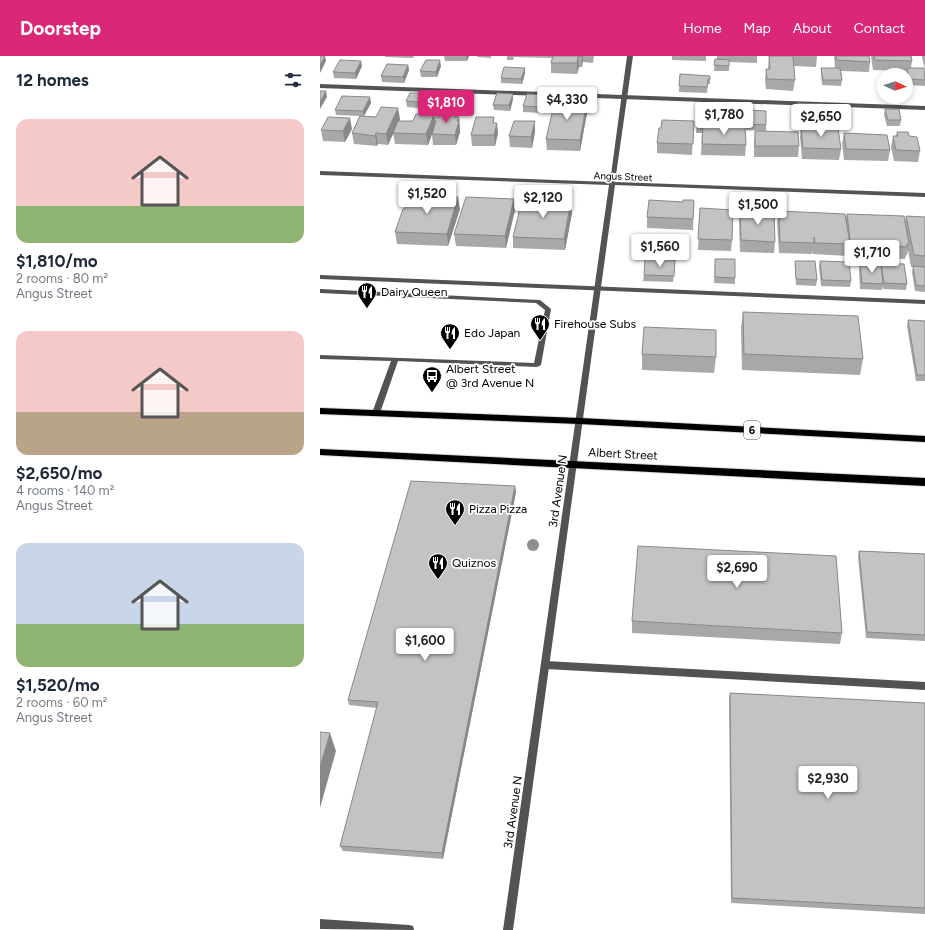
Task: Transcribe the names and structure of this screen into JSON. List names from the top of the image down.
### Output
{
  "streets": {
    "main road": ["6", "Albert Street"],
    "street": ["Angus Street", "3rd Avenue N"]
  },
  "crossings": [
    ["Angus Street", "3rd Avenue N"],
    ["6", "3rd Avenue N"],
    ["Albert Street", "3rd Avenue N"]
  ],
  "places": {
    "restaurant": [
      "Dairy Queen",
      "Firehouse Subs",
      "Edo Japan",
      "Pizza Pizza",
      "Quiznos"
    ],
    "bus stop": ["Albert Street @ 3rd Avenue N"]
  },
  "north": "right",
  "page": {
    "header": "Doorstep",
    "nav": [
      "Home",
      "Map",
      "About",
      "Contact"
    ],
    "heading": "12 homes",
    "price": [
      "$4,330",
      "$1,810",
      "$1,780",
      "$2,650",
      "$1,520",
      "$2,120",
      "$1,500",
      "$1,560",
      "$1,710",
      "$2,690",
      "$1,600",
      "$2,930"
    ],
    "list": [
      {
        "name": "$1,810/mo",
        "note": "2 rooms · 80 m² · Angus Street"
      },
      {
        "name": "$2,650/mo",
        "note": "4 rooms · 140 m² · Angus Street"
      },
      {
        "name": "$1,520/mo",
        "note": "2 rooms · 60 m² · Angus Street"
      }
    ]
  }
}
